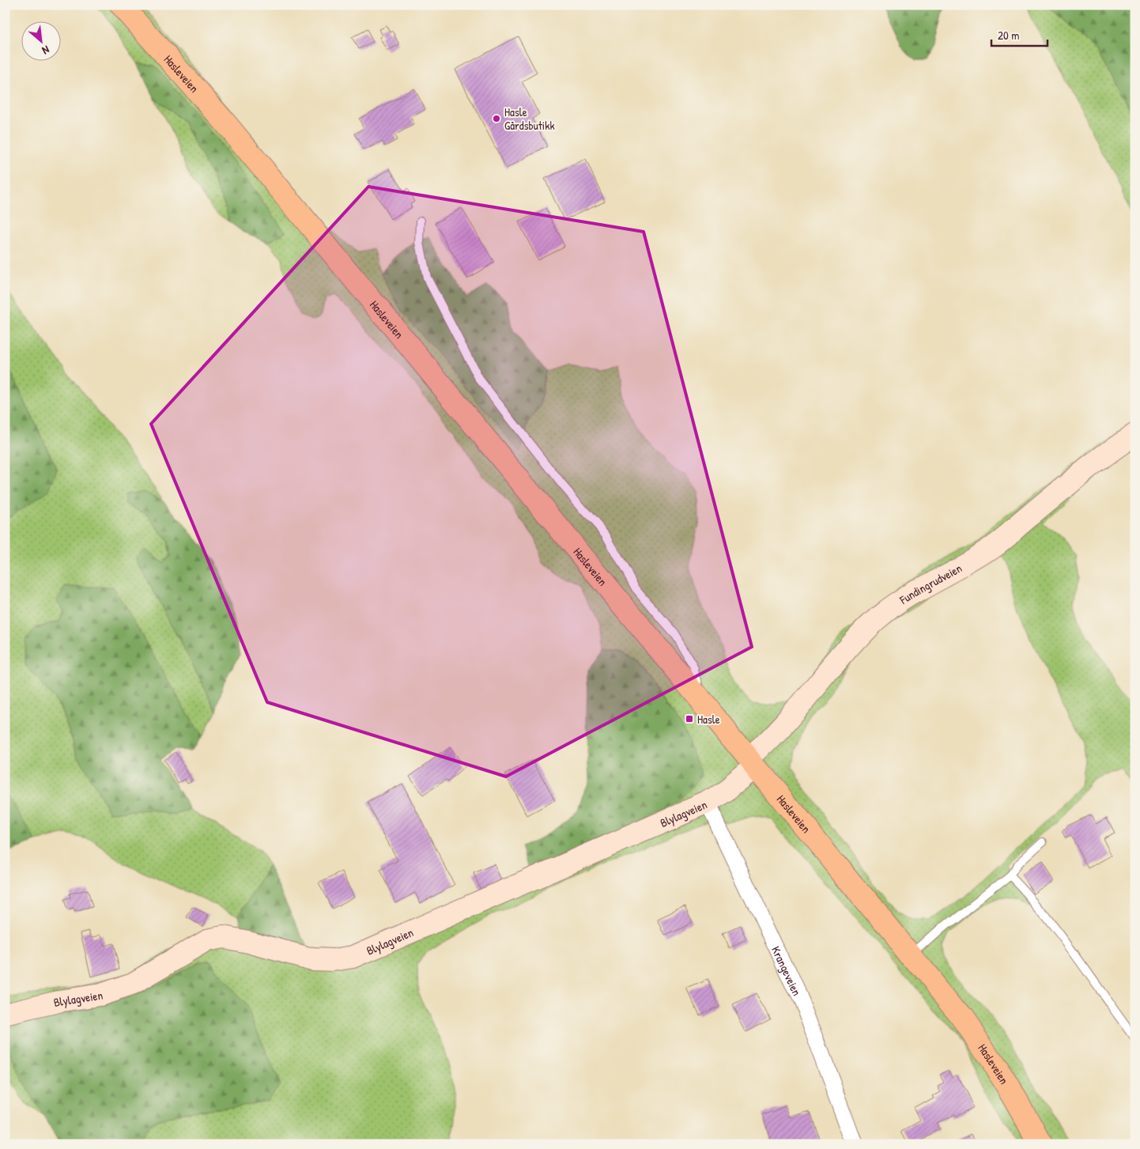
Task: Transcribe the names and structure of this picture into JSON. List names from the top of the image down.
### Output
{
  "streets": {
    "main road": ["Hasleveien"],
    "street": ["Fundingrudveien", "Blylagveien", "Krangeveien"]
  },
  "crossings": [
    ["Hasleveien", "Fundingrudveien"],
    ["Hasleveien", "Blylagveien"],
    ["Fundingrudveien", "Blylagveien"],
    ["Blylagveien", "Krangeveien"]
  ],
  "places": {
    "other": ["Hasle Gårdsbutikk"],
    "transit": ["Hasle"]
  },
  "scale_bar": "20 m",
  "north": "bottom right"
}
